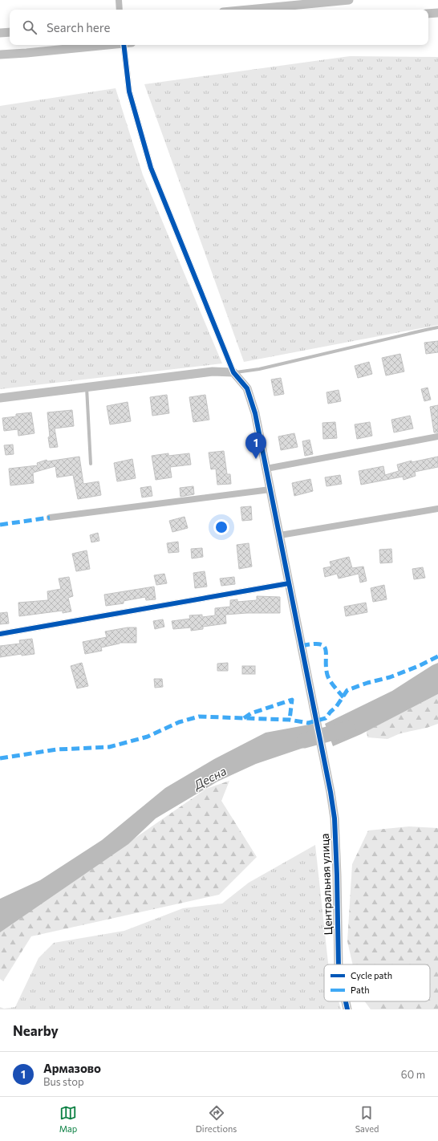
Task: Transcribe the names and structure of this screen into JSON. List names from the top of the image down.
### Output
{
  "streets": {
    "street": ["Центральная улица"]
  },
  "water": ["Десна"],
  "legend": ["Cycle path", "Path"],
  "page": {
    "search": "Search here",
    "pins": "1",
    "heading": "Nearby",
    "list": [
      {
        "mark": "1",
        "name": "Армазово",
        "note": "Bus stop",
        "value": "60 m"
      }
    ],
    "nav": ["Map", "Directions", "Saved"]
  }
}
